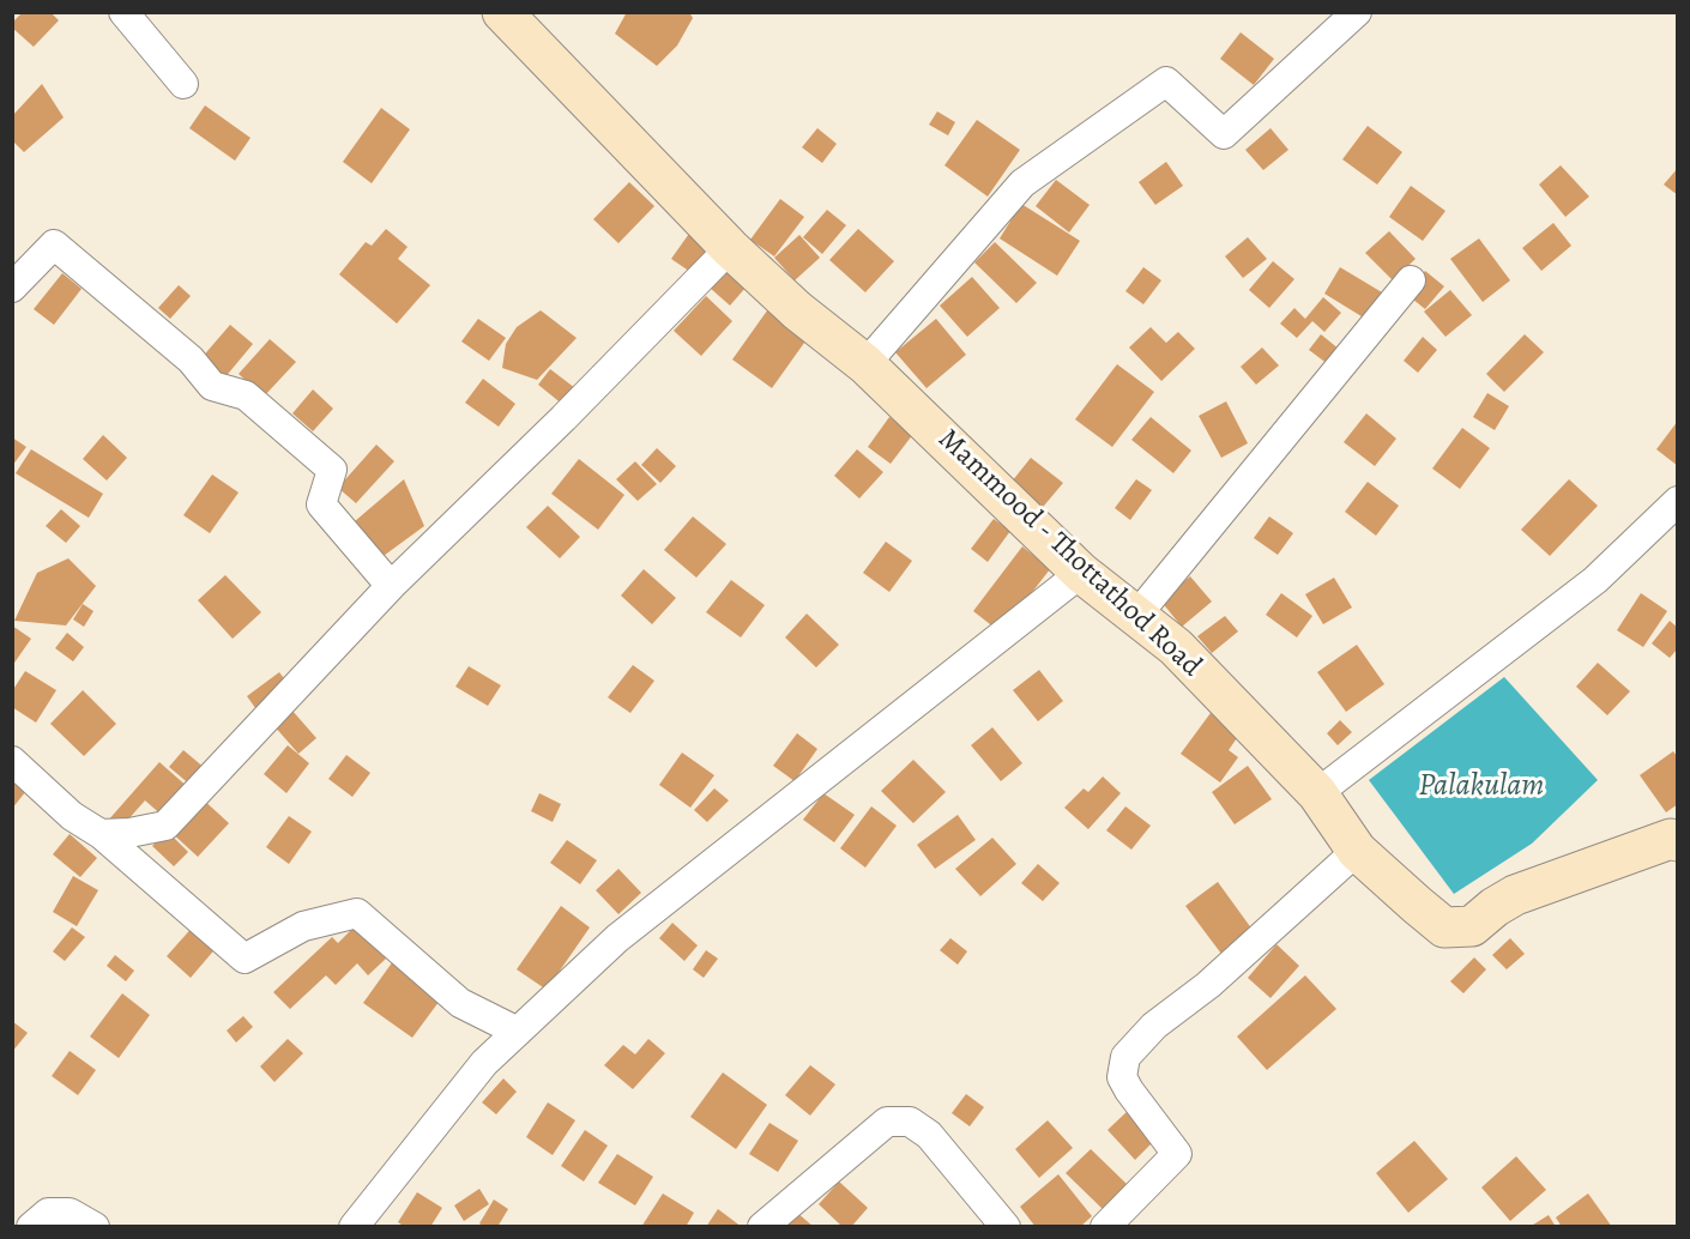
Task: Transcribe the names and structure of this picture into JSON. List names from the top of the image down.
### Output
{
  "streets": {
    "street": ["Mammood - Thottathod Road"]
  },
  "water": ["Palakulam"]
}
